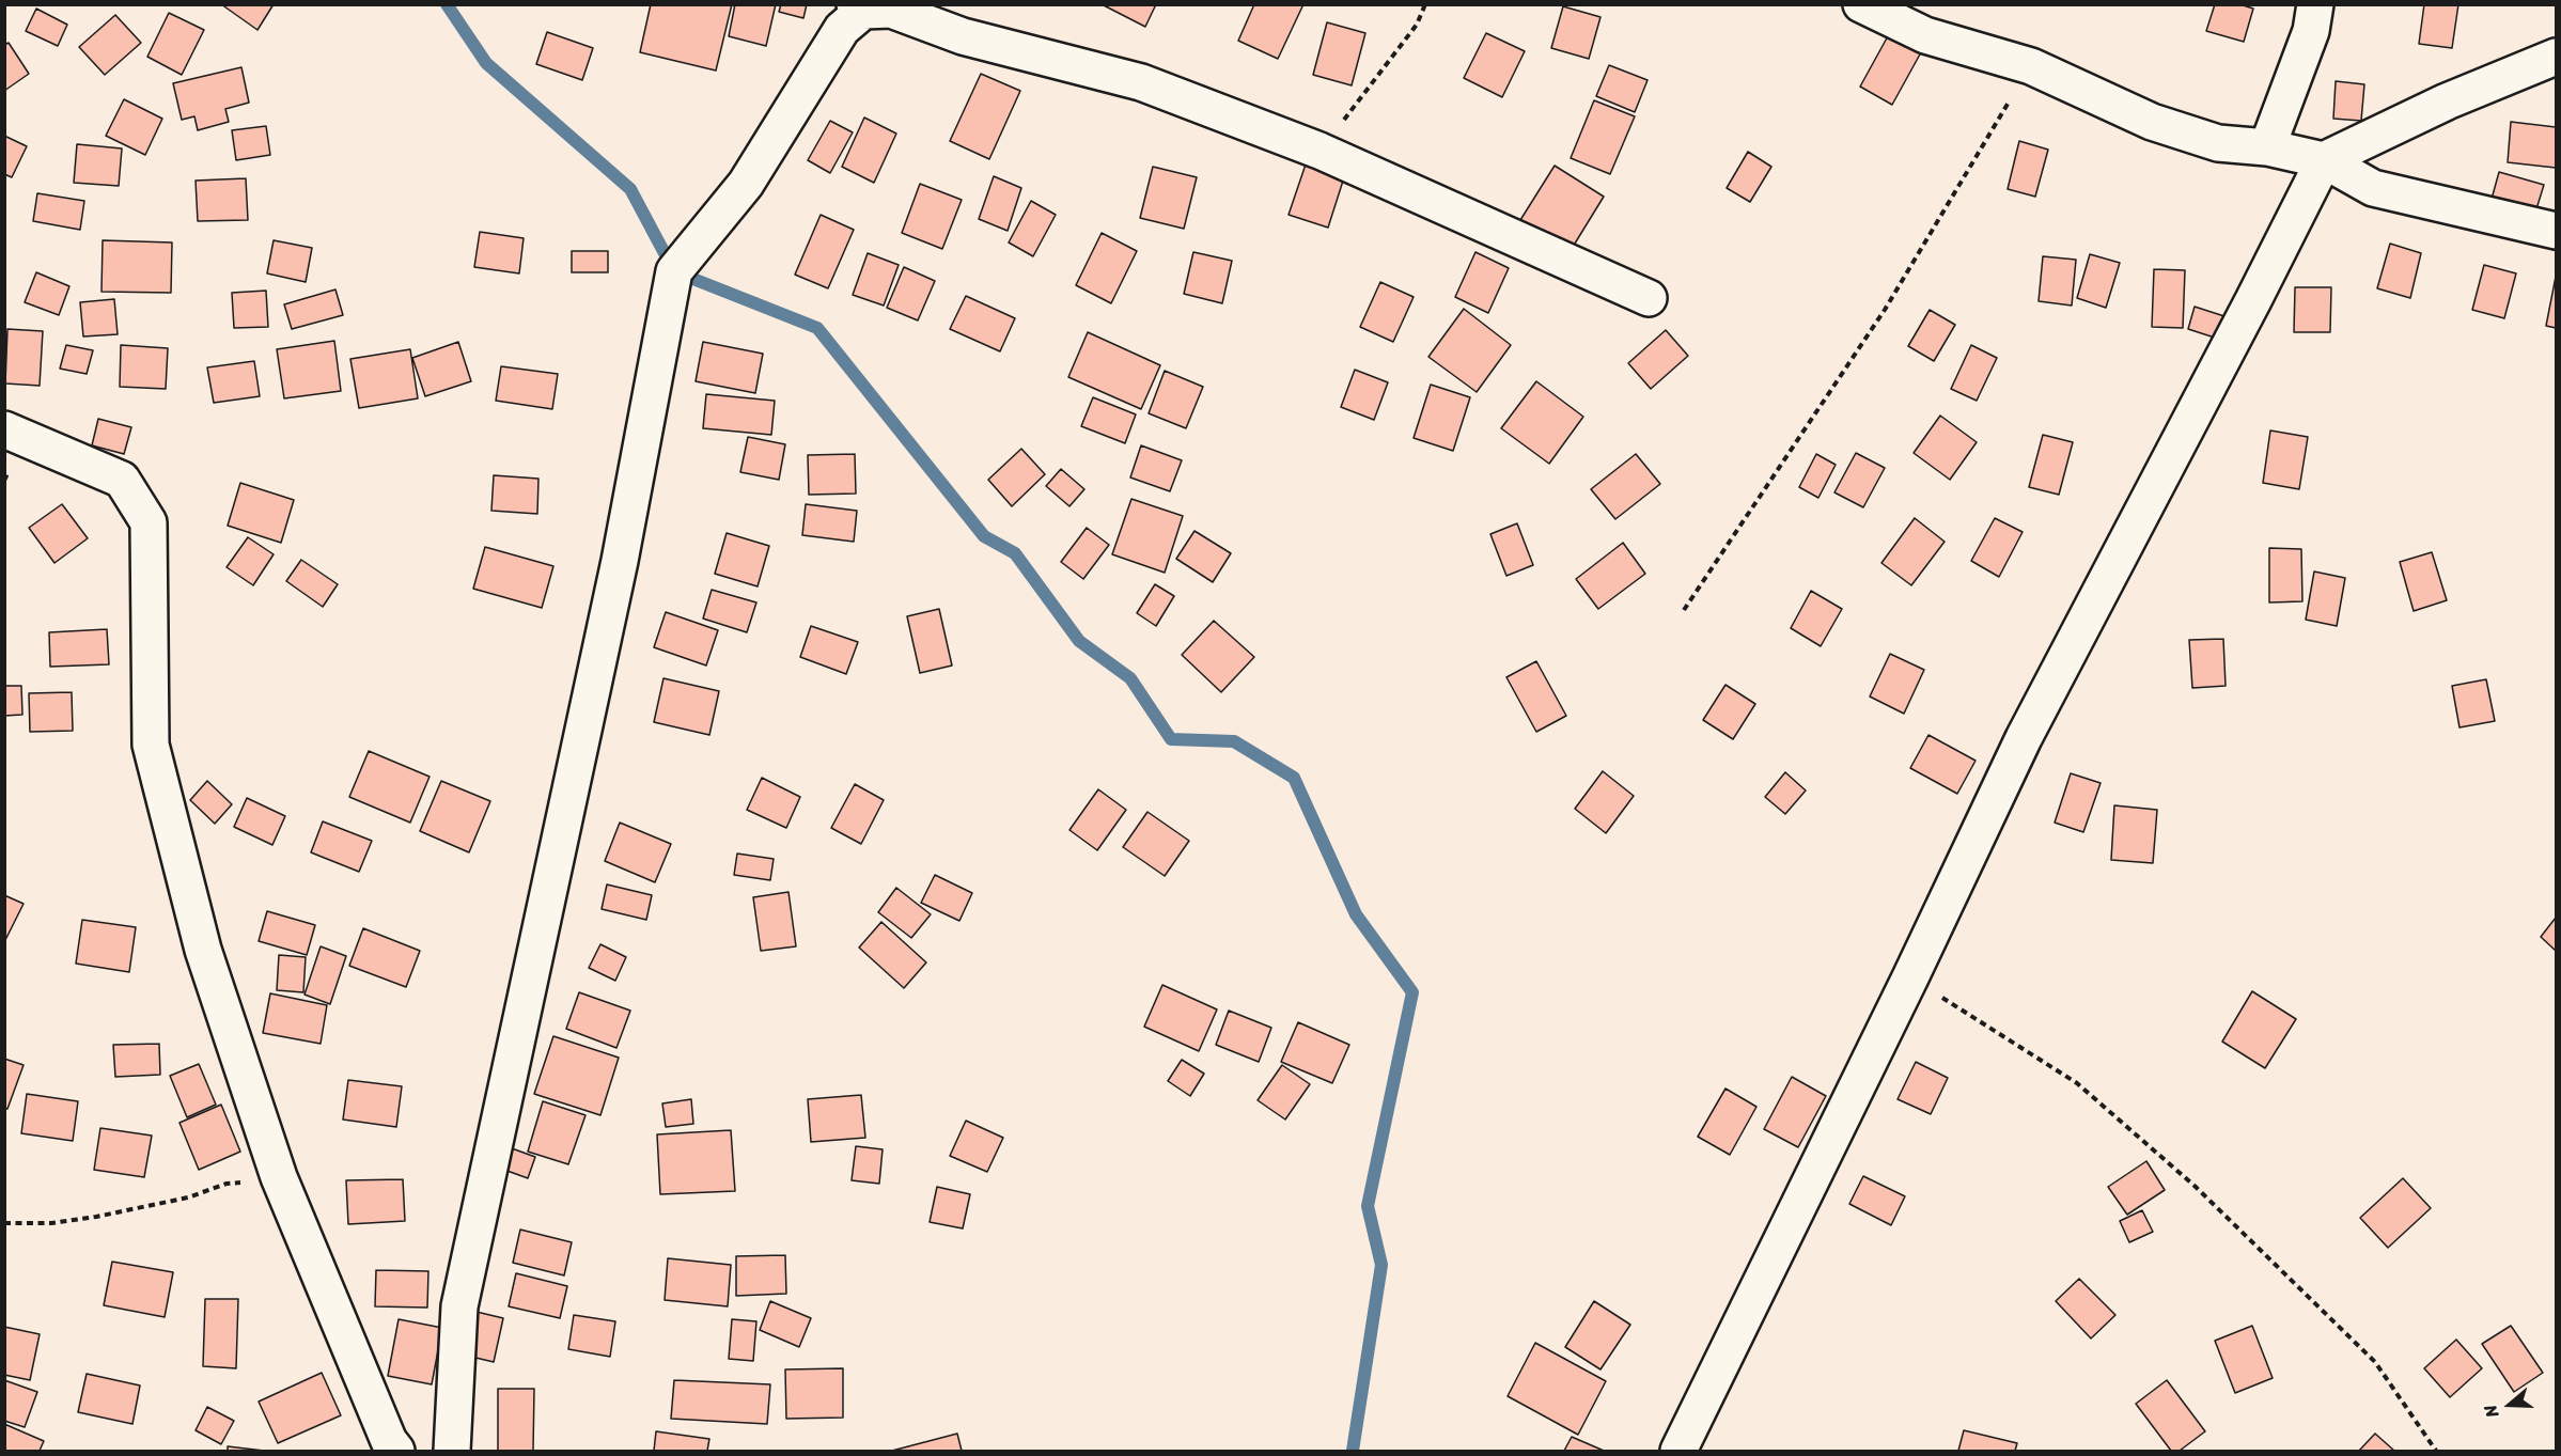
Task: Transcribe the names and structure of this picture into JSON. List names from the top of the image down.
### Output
{
  "north": "left"
}
